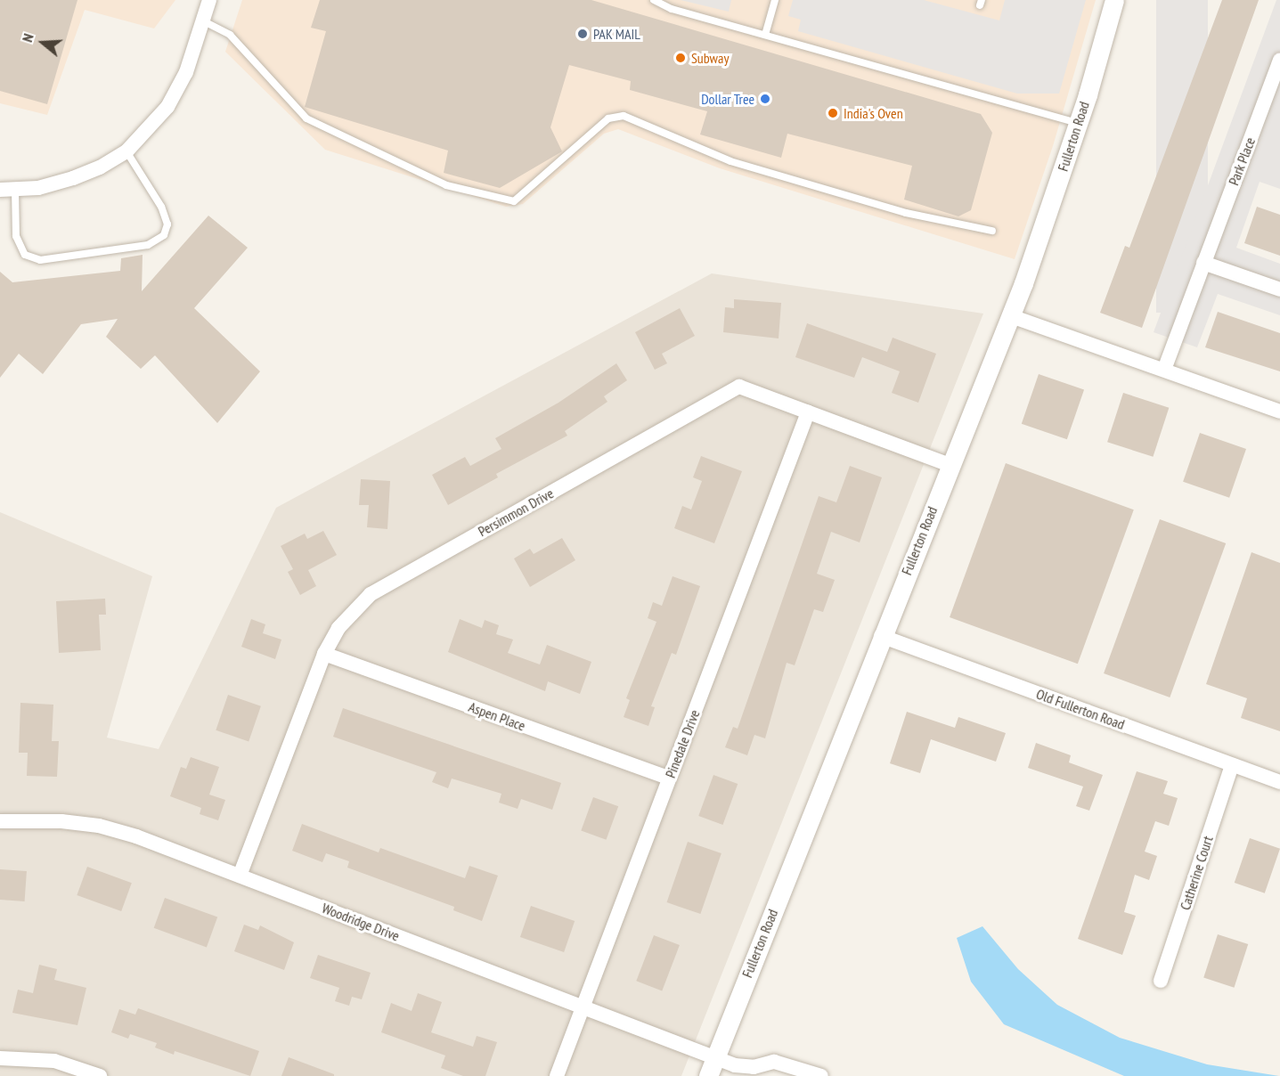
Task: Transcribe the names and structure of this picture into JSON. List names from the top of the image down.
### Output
{
  "streets": {
    "street": [
      "Fullerton Road",
      "Park Place",
      "Persimmon Drive",
      "Old Fullerton Road",
      "Aspen Place",
      "Pinedale Drive",
      "Catherine Court",
      "Woodridge Drive"
    ]
  },
  "crossings": [
    ["Fullerton Road", "Persimmon Drive"],
    ["Fullerton Road", "Old Fullerton Road"],
    ["Fullerton Road", "Woodridge Drive"],
    ["Persimmon Drive", "Aspen Place"],
    ["Persimmon Drive", "Pinedale Drive"],
    ["Persimmon Drive", "Woodridge Drive"],
    ["Old Fullerton Road", "Catherine Court"],
    ["Aspen Place", "Pinedale Drive"],
    ["Pinedale Drive", "Woodridge Drive"]
  ],
  "places": [
    "PAK MAIL",
    "Subway",
    "Dollar Tree",
    "India's Oven"
  ],
  "north": "left"
}
